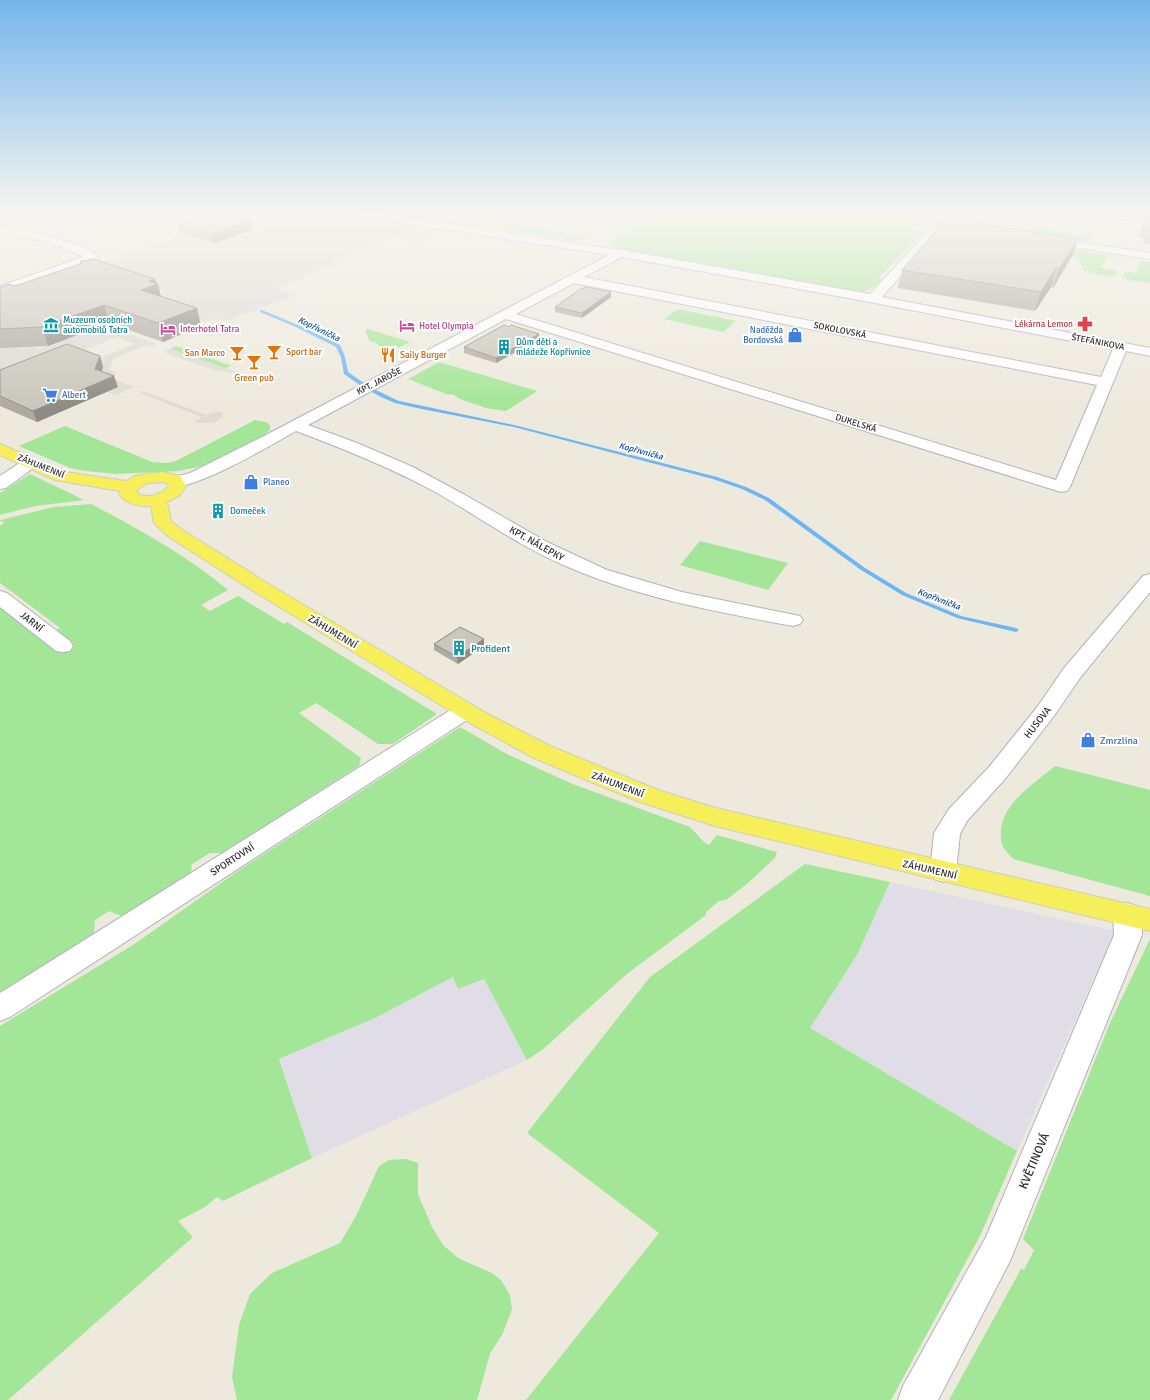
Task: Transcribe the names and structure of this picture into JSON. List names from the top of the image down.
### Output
{
  "streets": {
    "main road": ["ZÁHUMENNÍ"],
    "street": [
      "SOKOLOVSKÁ",
      "ŠTEFÁNIKOVA",
      "KPT. JAROŠE",
      "DUKELSKÁ",
      "KPT. NÁLEPKY",
      "JARNÍ",
      "HUSOVA",
      "SPORTOVNÍ",
      "KVĚTINOVÁ"
    ]
  },
  "crossings": [
    ["SOKOLOVSKÁ", "KPT. JAROŠE"],
    ["SOKOLOVSKÁ", "DUKELSKÁ"],
    ["ŠTEFÁNIKOVA", "DUKELSKÁ"],
    ["KPT. JAROŠE", "DUKELSKÁ"],
    ["KPT. JAROŠE", "KPT. NÁLEPKY"],
    ["ZÁHUMENNÍ", "HUSOVA"],
    ["ZÁHUMENNÍ", "SPORTOVNÍ"],
    ["ZÁHUMENNÍ", "KVĚTINOVÁ"]
  ],
  "water": ["Kopřivnička"],
  "places": {
    "pharmacy": ["Lékárna Lemon"],
    "museum": ["Muzeum osobních automobilů Tatra"],
    "hotel": ["Hotel Olympia", "Interhotel Tatra"],
    "shop": ["Naděžda Bordovská", "Planeo", "Zmrzlina"],
    "building": ["Dům dětí a mládeže Kopřivnice", "Domeček", "Profident"],
    "bar": ["Sport bar", "San Marco", "Green pub"],
    "restaurant": ["Saily Burger"],
    "supermarket": ["Albert"]
  }
}
